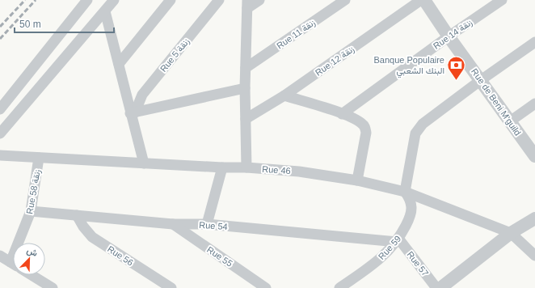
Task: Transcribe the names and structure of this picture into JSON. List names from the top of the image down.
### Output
{
  "streets": {
    "street": [
      "Rue 11 زنقة",
      "Rue 14 زنقة",
      "Rue 5 زنقة",
      "Rue 12 زنقة",
      "Rue de Beni M'guild",
      "Rue 46",
      "Rue 58 زنقة",
      "Rue 54",
      "Rue 59",
      "Rue 56",
      "Rue 55",
      "Rue 57"
    ]
  },
  "crossings": [
    ["Rue 14 زنقة", "Rue de Beni M'guild"],
    ["Rue 46", "Rue 58 زنقة"],
    ["Rue 46", "Rue 59"],
    ["Rue 58 زنقة", "Rue 54"],
    ["Rue 54", "Rue 59"],
    ["Rue 54", "Rue 56"],
    ["Rue 54", "Rue 55"],
    ["Rue 54", "Rue 57"],
    ["Rue 59", "Rue 57"]
  ],
  "places": {
    "bank": ["Banque Populaire البنك الشعبي"]
  },
  "scale_bar": "50 m",
  "north": "top right"
}
